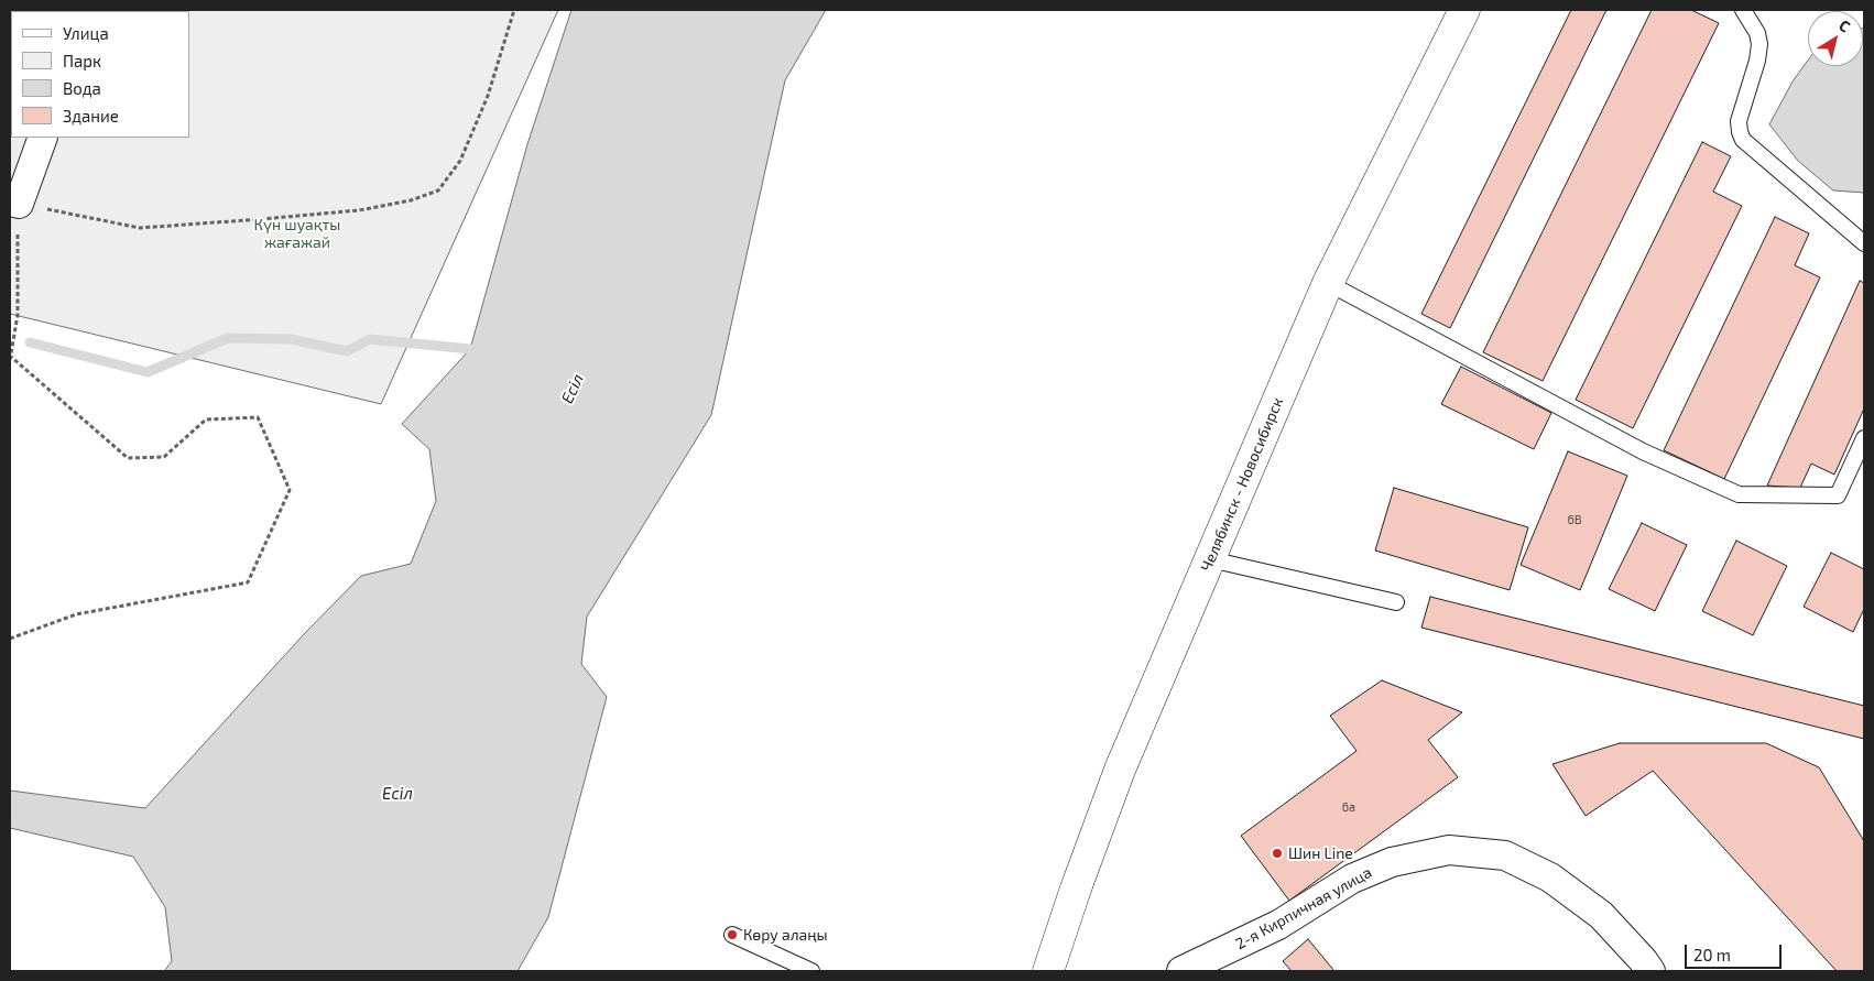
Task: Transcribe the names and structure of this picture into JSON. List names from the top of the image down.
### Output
{
  "streets": {
    "highway": ["Челябинск - Новосибирск"],
    "street": ["2-я Кирпичная улица"]
  },
  "water": ["Есіл"],
  "parks": ["Күн шуақты жағажай"],
  "places": ["Шин Line", "Көру алаңы"],
  "house_numbers": ["6В", "6а"],
  "legend": [
    "Улица",
    "Парк",
    "Вода",
    "Здание"
  ],
  "scale_bar": "20 m",
  "north": "top right"
}
